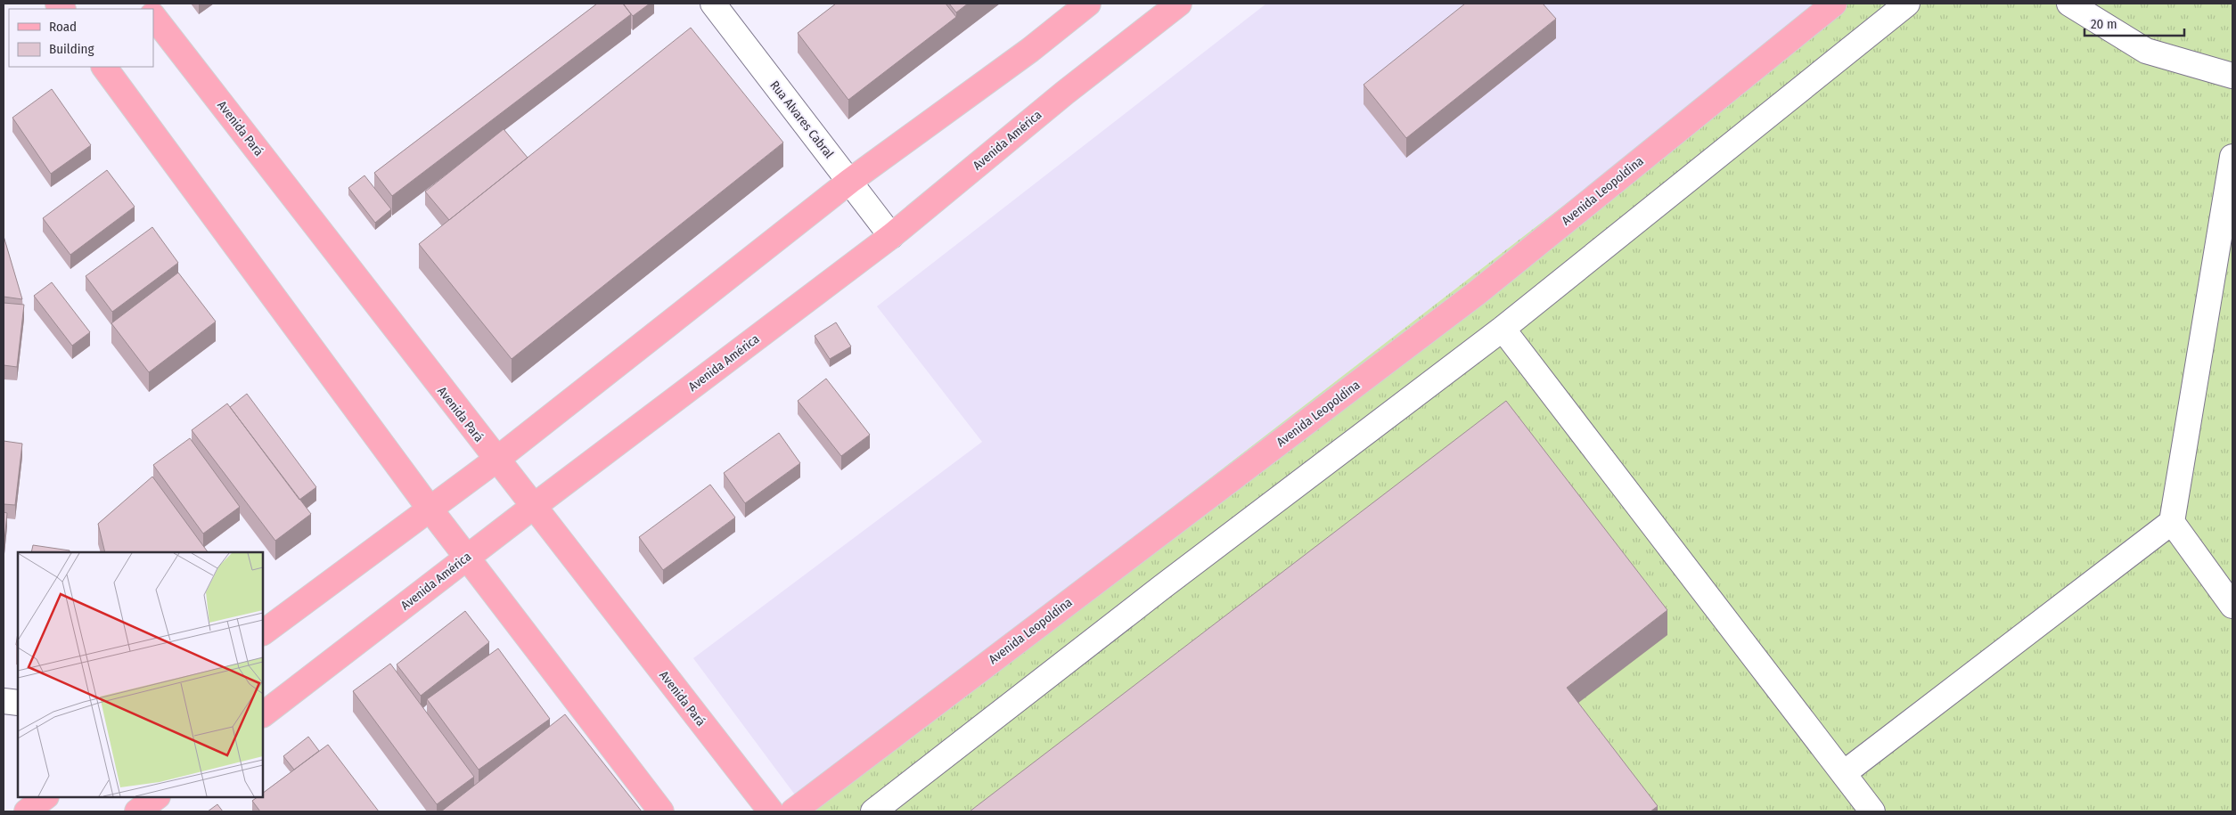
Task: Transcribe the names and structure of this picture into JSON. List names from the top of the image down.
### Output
{
  "streets": {
    "main road": ["Avenida Pará", "Avenida América", "Avenida Leopoldina"],
    "street": ["Rua Alvares Cabral"]
  },
  "crossings": [
    ["Rua Alvares Cabral", "Avenida América"],
    ["Avenida Pará", "Avenida América"]
  ],
  "legend": ["Road", "Building"],
  "scale_bar": "20 m"
}
